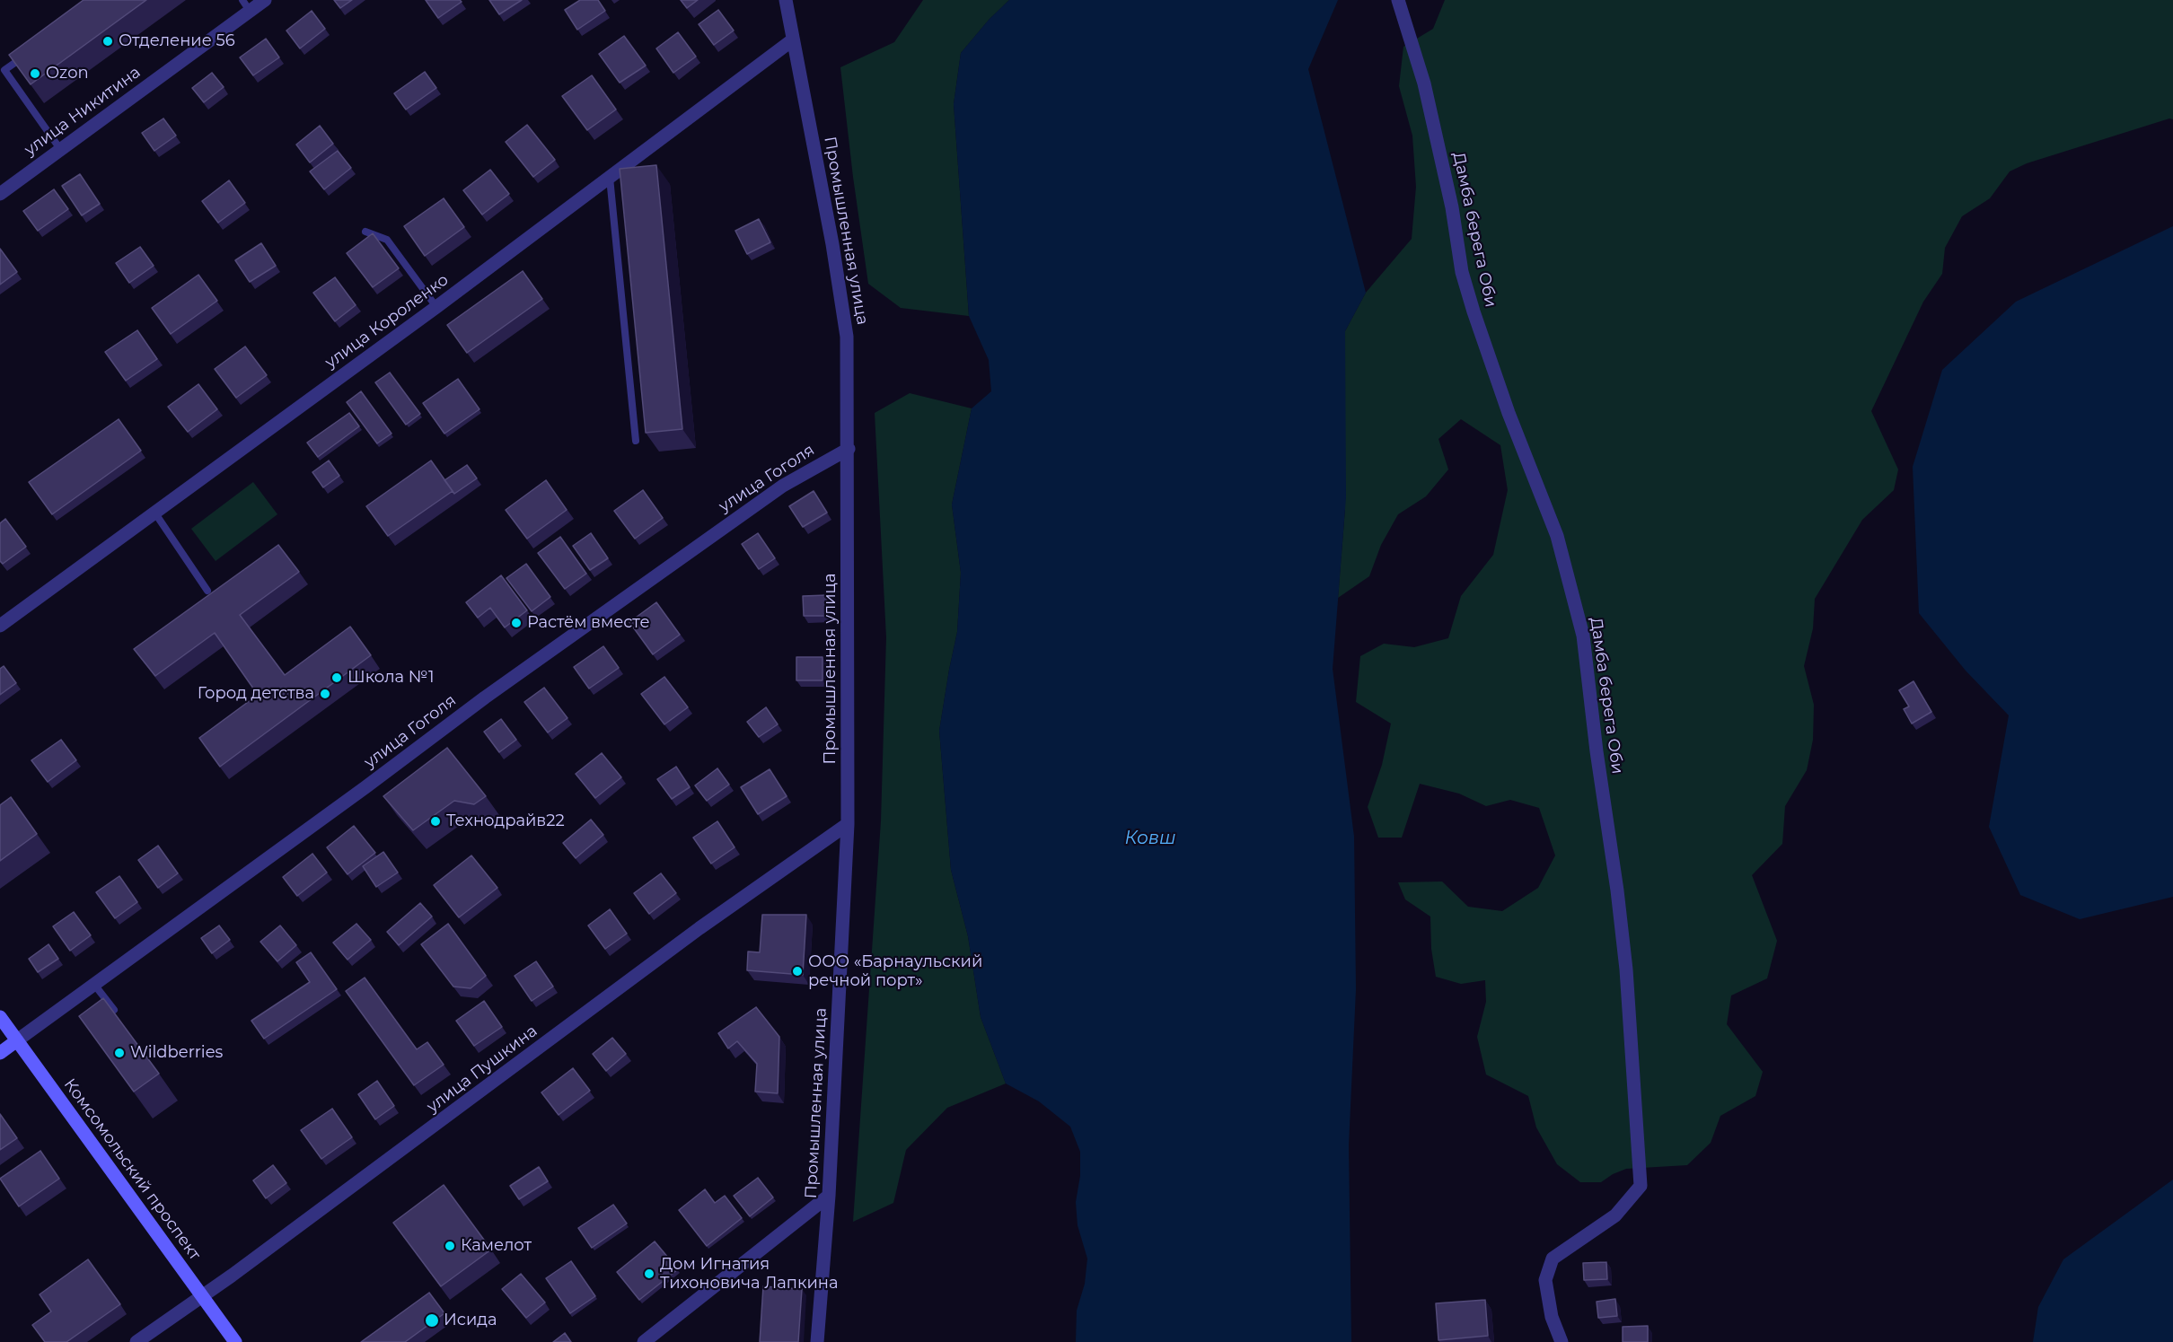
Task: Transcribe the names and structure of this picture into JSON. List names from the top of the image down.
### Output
{
  "streets": {
    "street": [
      "улица Никитина",
      "Дамба берега Оби",
      "Промышленная улица",
      "улица Короленко",
      "улица Гоголя",
      "улица Пушкина",
      "Комсомольский проспект"
    ]
  },
  "crossings": [
    ["Промышленная улица", "улица Короленко"],
    ["Промышленная улица", "улица Гоголя"],
    ["Промышленная улица", "улица Пушкина"],
    ["улица Гоголя", "Комсомольский проспект"],
    ["улица Пушкина", "Комсомольский проспект"]
  ],
  "water": ["Ковш"],
  "places": [
    "Отделение 56",
    "Ozon",
    "Растём вместе",
    "Школа №1",
    "Город детства",
    "Технодрайв22",
    "ООО «Барнаульский речной порт»",
    "Wildberries",
    "Камелот",
    "Дом Игнатия Тихоновича Лапкина",
    "Исида"
  ]
}
